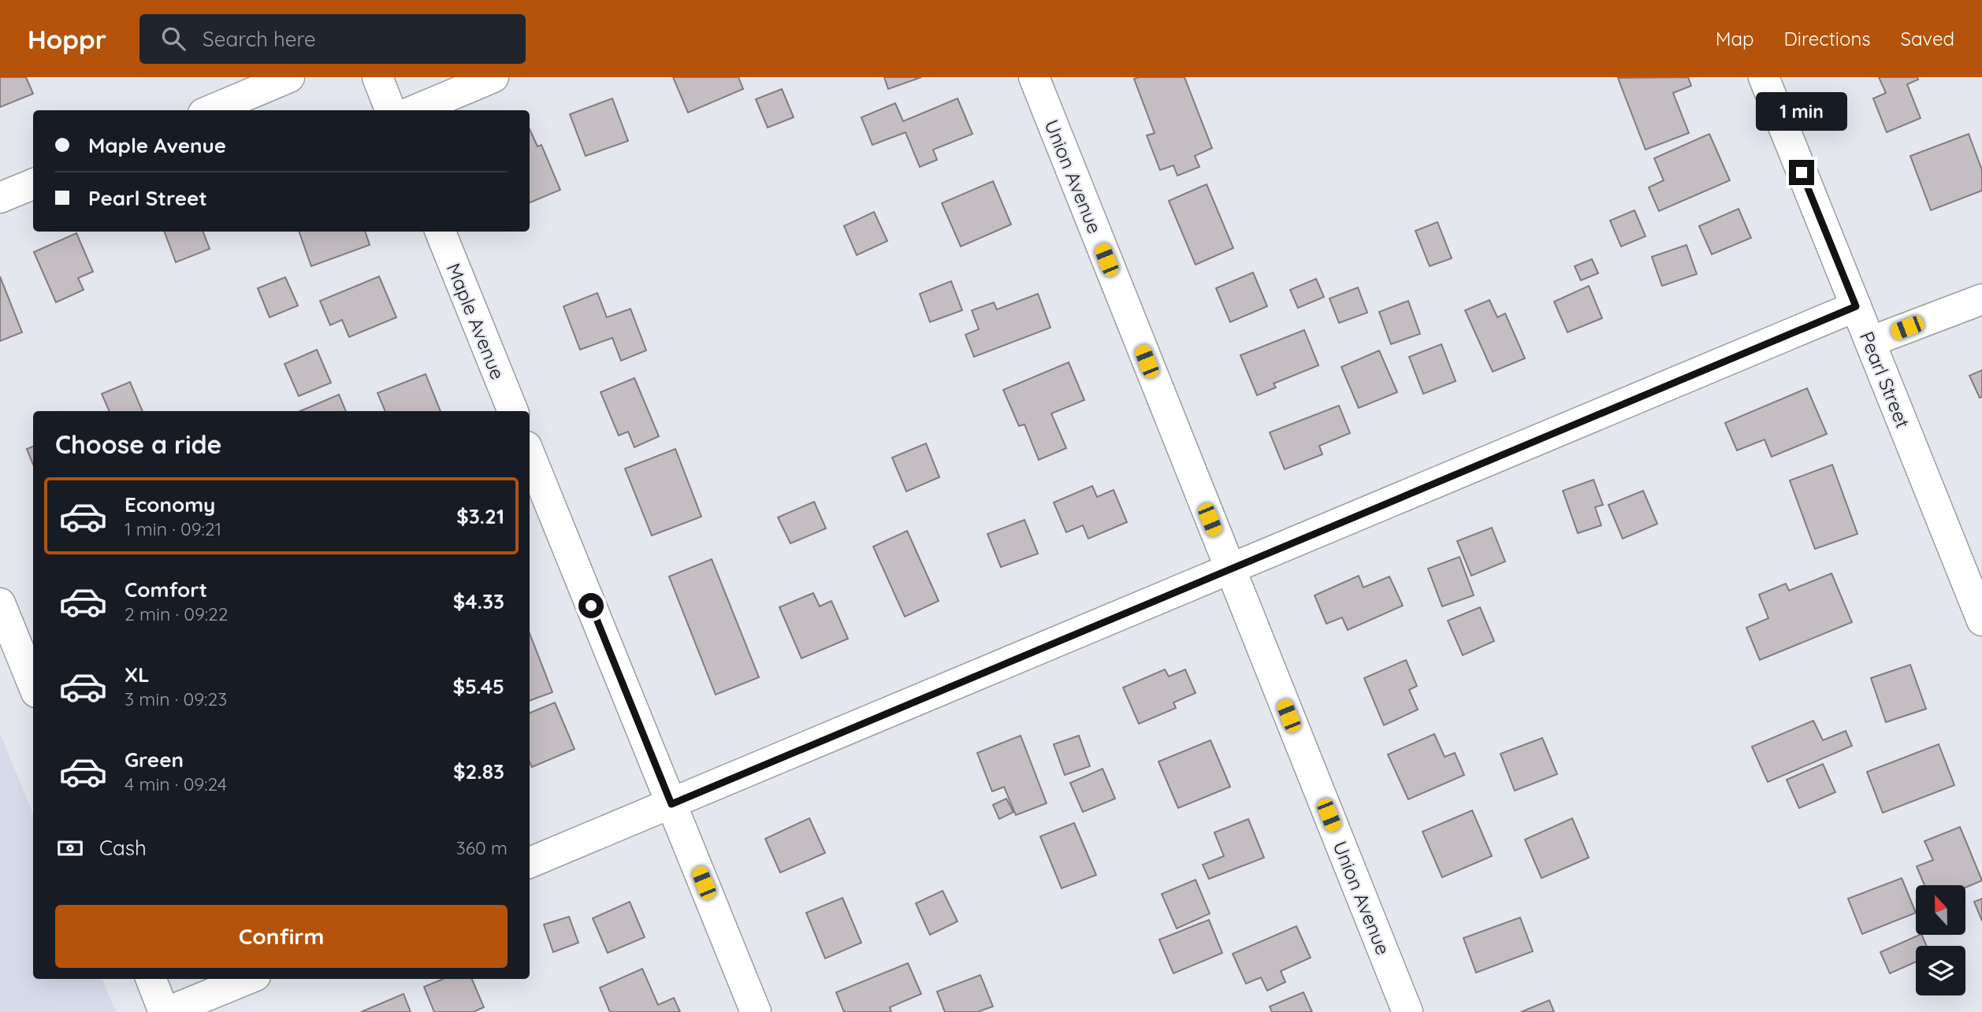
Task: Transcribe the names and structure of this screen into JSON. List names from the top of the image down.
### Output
{
  "streets": {
    "street": ["Union Avenue", "Maple Avenue", "Pearl Street"]
  },
  "north": "top",
  "page": {
    "header": "Hoppr",
    "search": "Search here",
    "nav": ["Map", "Directions", "Saved"],
    "bubble": "1 min",
    "banner": ["Maple Avenue", "Pearl Street"],
    "heading": "Choose a ride",
    "list": [
      {
        "name": "Economy",
        "note": "1 min · 09:21",
        "value": "$3.21"
      },
      {
        "name": "Comfort",
        "note": "2 min · 09:22",
        "value": "$4.33"
      },
      {
        "name": "XL",
        "note": "3 min · 09:23",
        "value": "$5.45"
      },
      {
        "name": "Green",
        "note": "4 min · 09:24",
        "value": "$2.83"
      }
    ],
    "pay": ["Cash", "360 m"],
    "buttons": "Confirm"
  }
}
